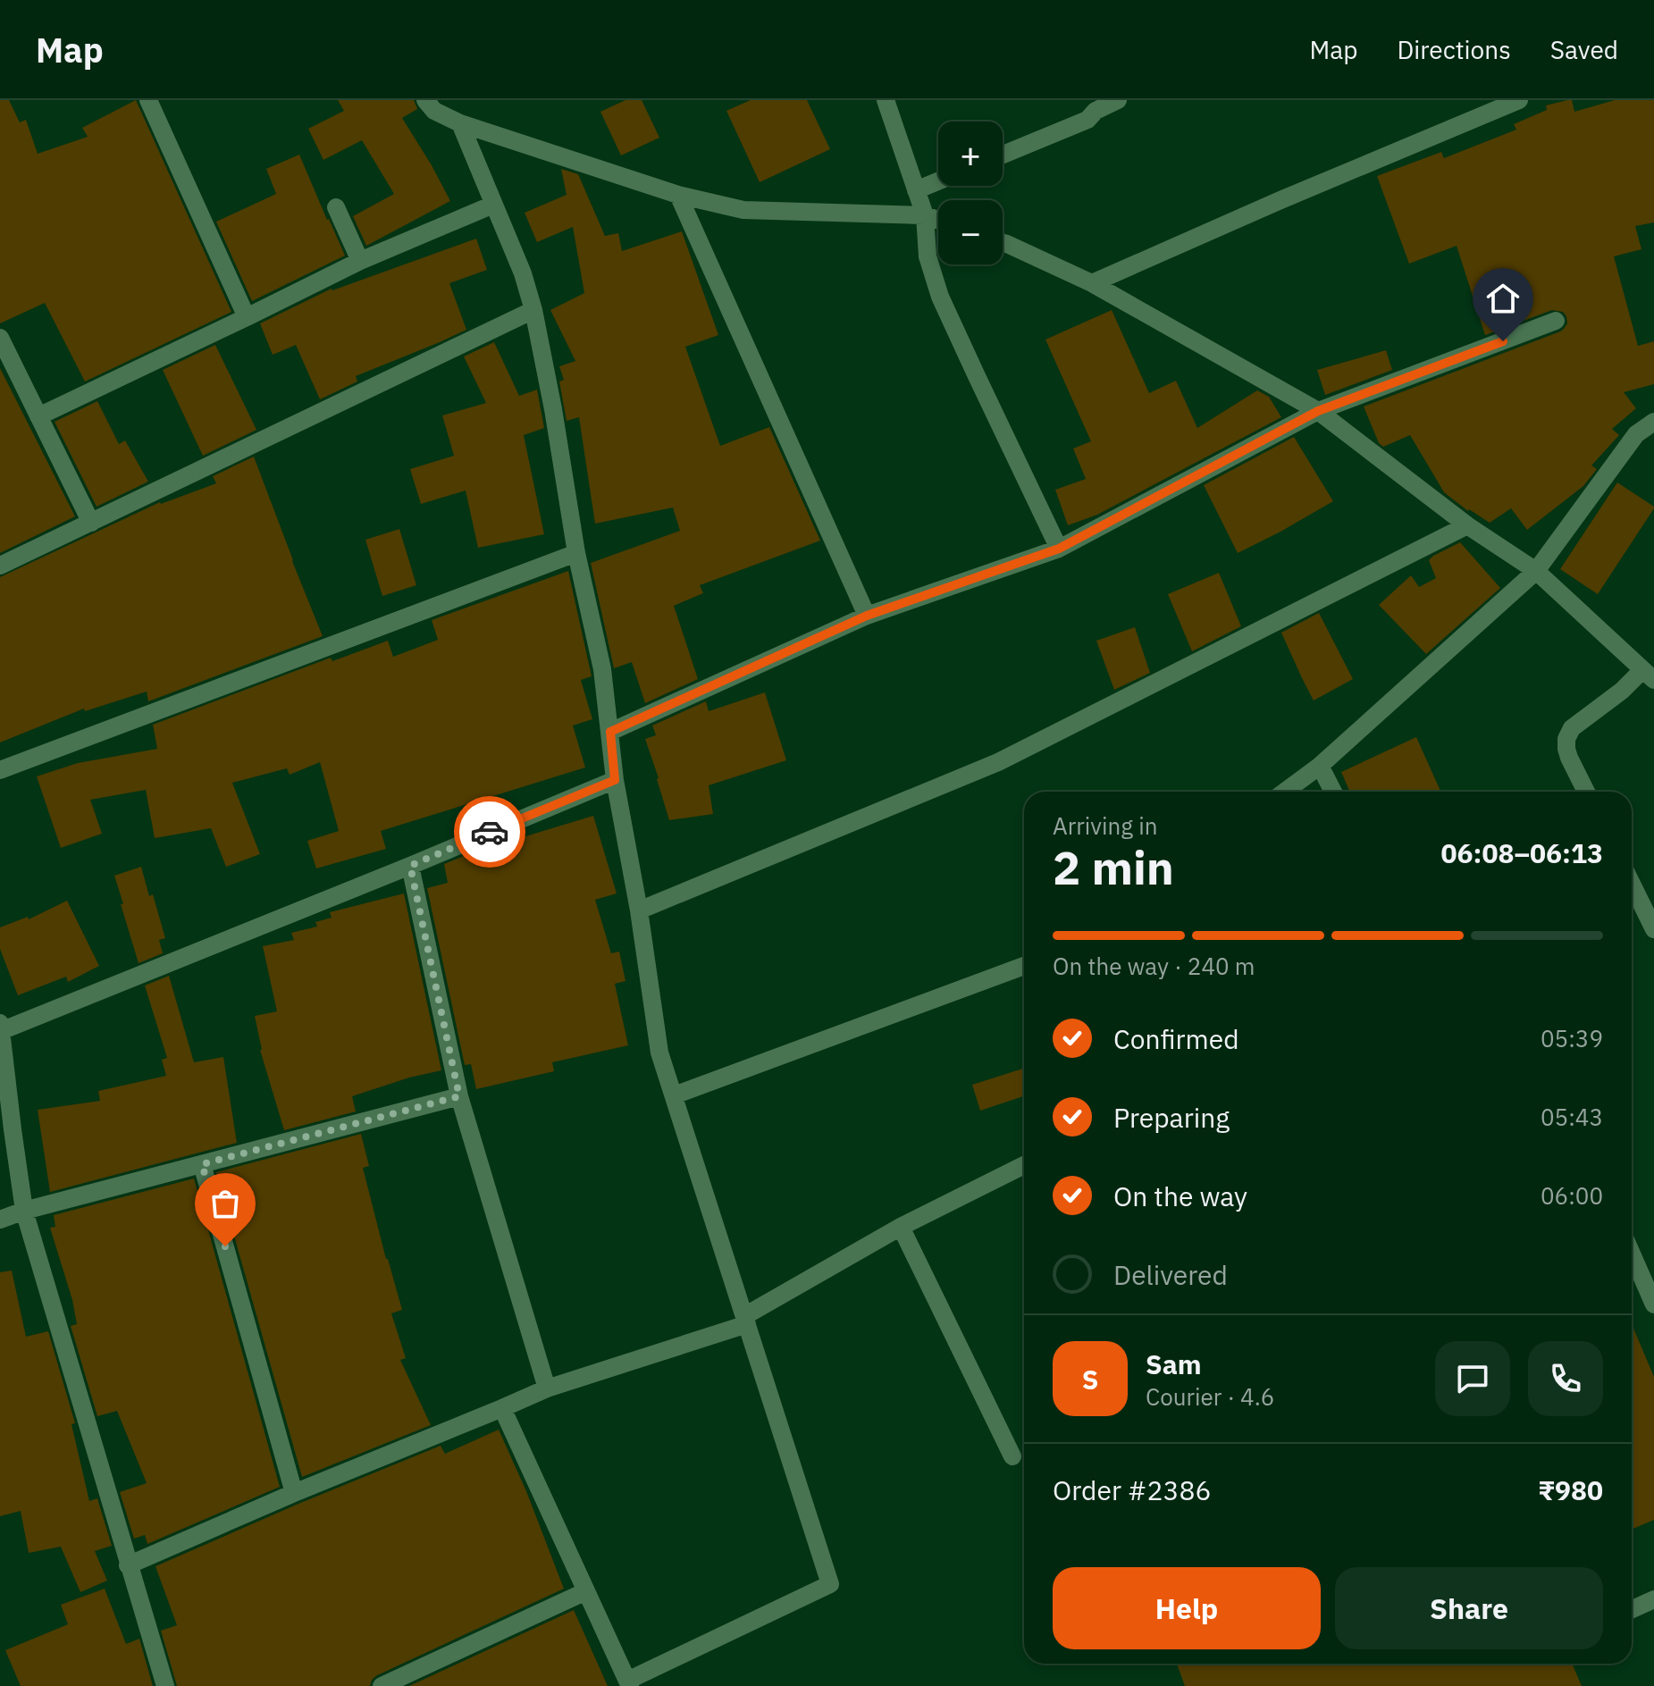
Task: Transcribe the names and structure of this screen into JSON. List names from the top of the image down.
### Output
{
  "page": {
    "header": "Map",
    "nav": ["Map", "Directions", "Saved"],
    "map_buttons": ["+", "−"],
    "heading": ["2 min", "Arriving in", "06:08–06:13"],
    "panel": [
      "Sam",
      "Courier · 4.6",
      "Order #2386",
      "₹980"
    ],
    "bar": "On the way · 240 m",
    "list": [
      ["Confirmed", "05:39"],
      ["Preparing", "05:43"],
      ["On the way", "06:00"],
      "Delivered"
    ],
    "round": "S",
    "buttons": ["Help", "Share"]
  }
}
